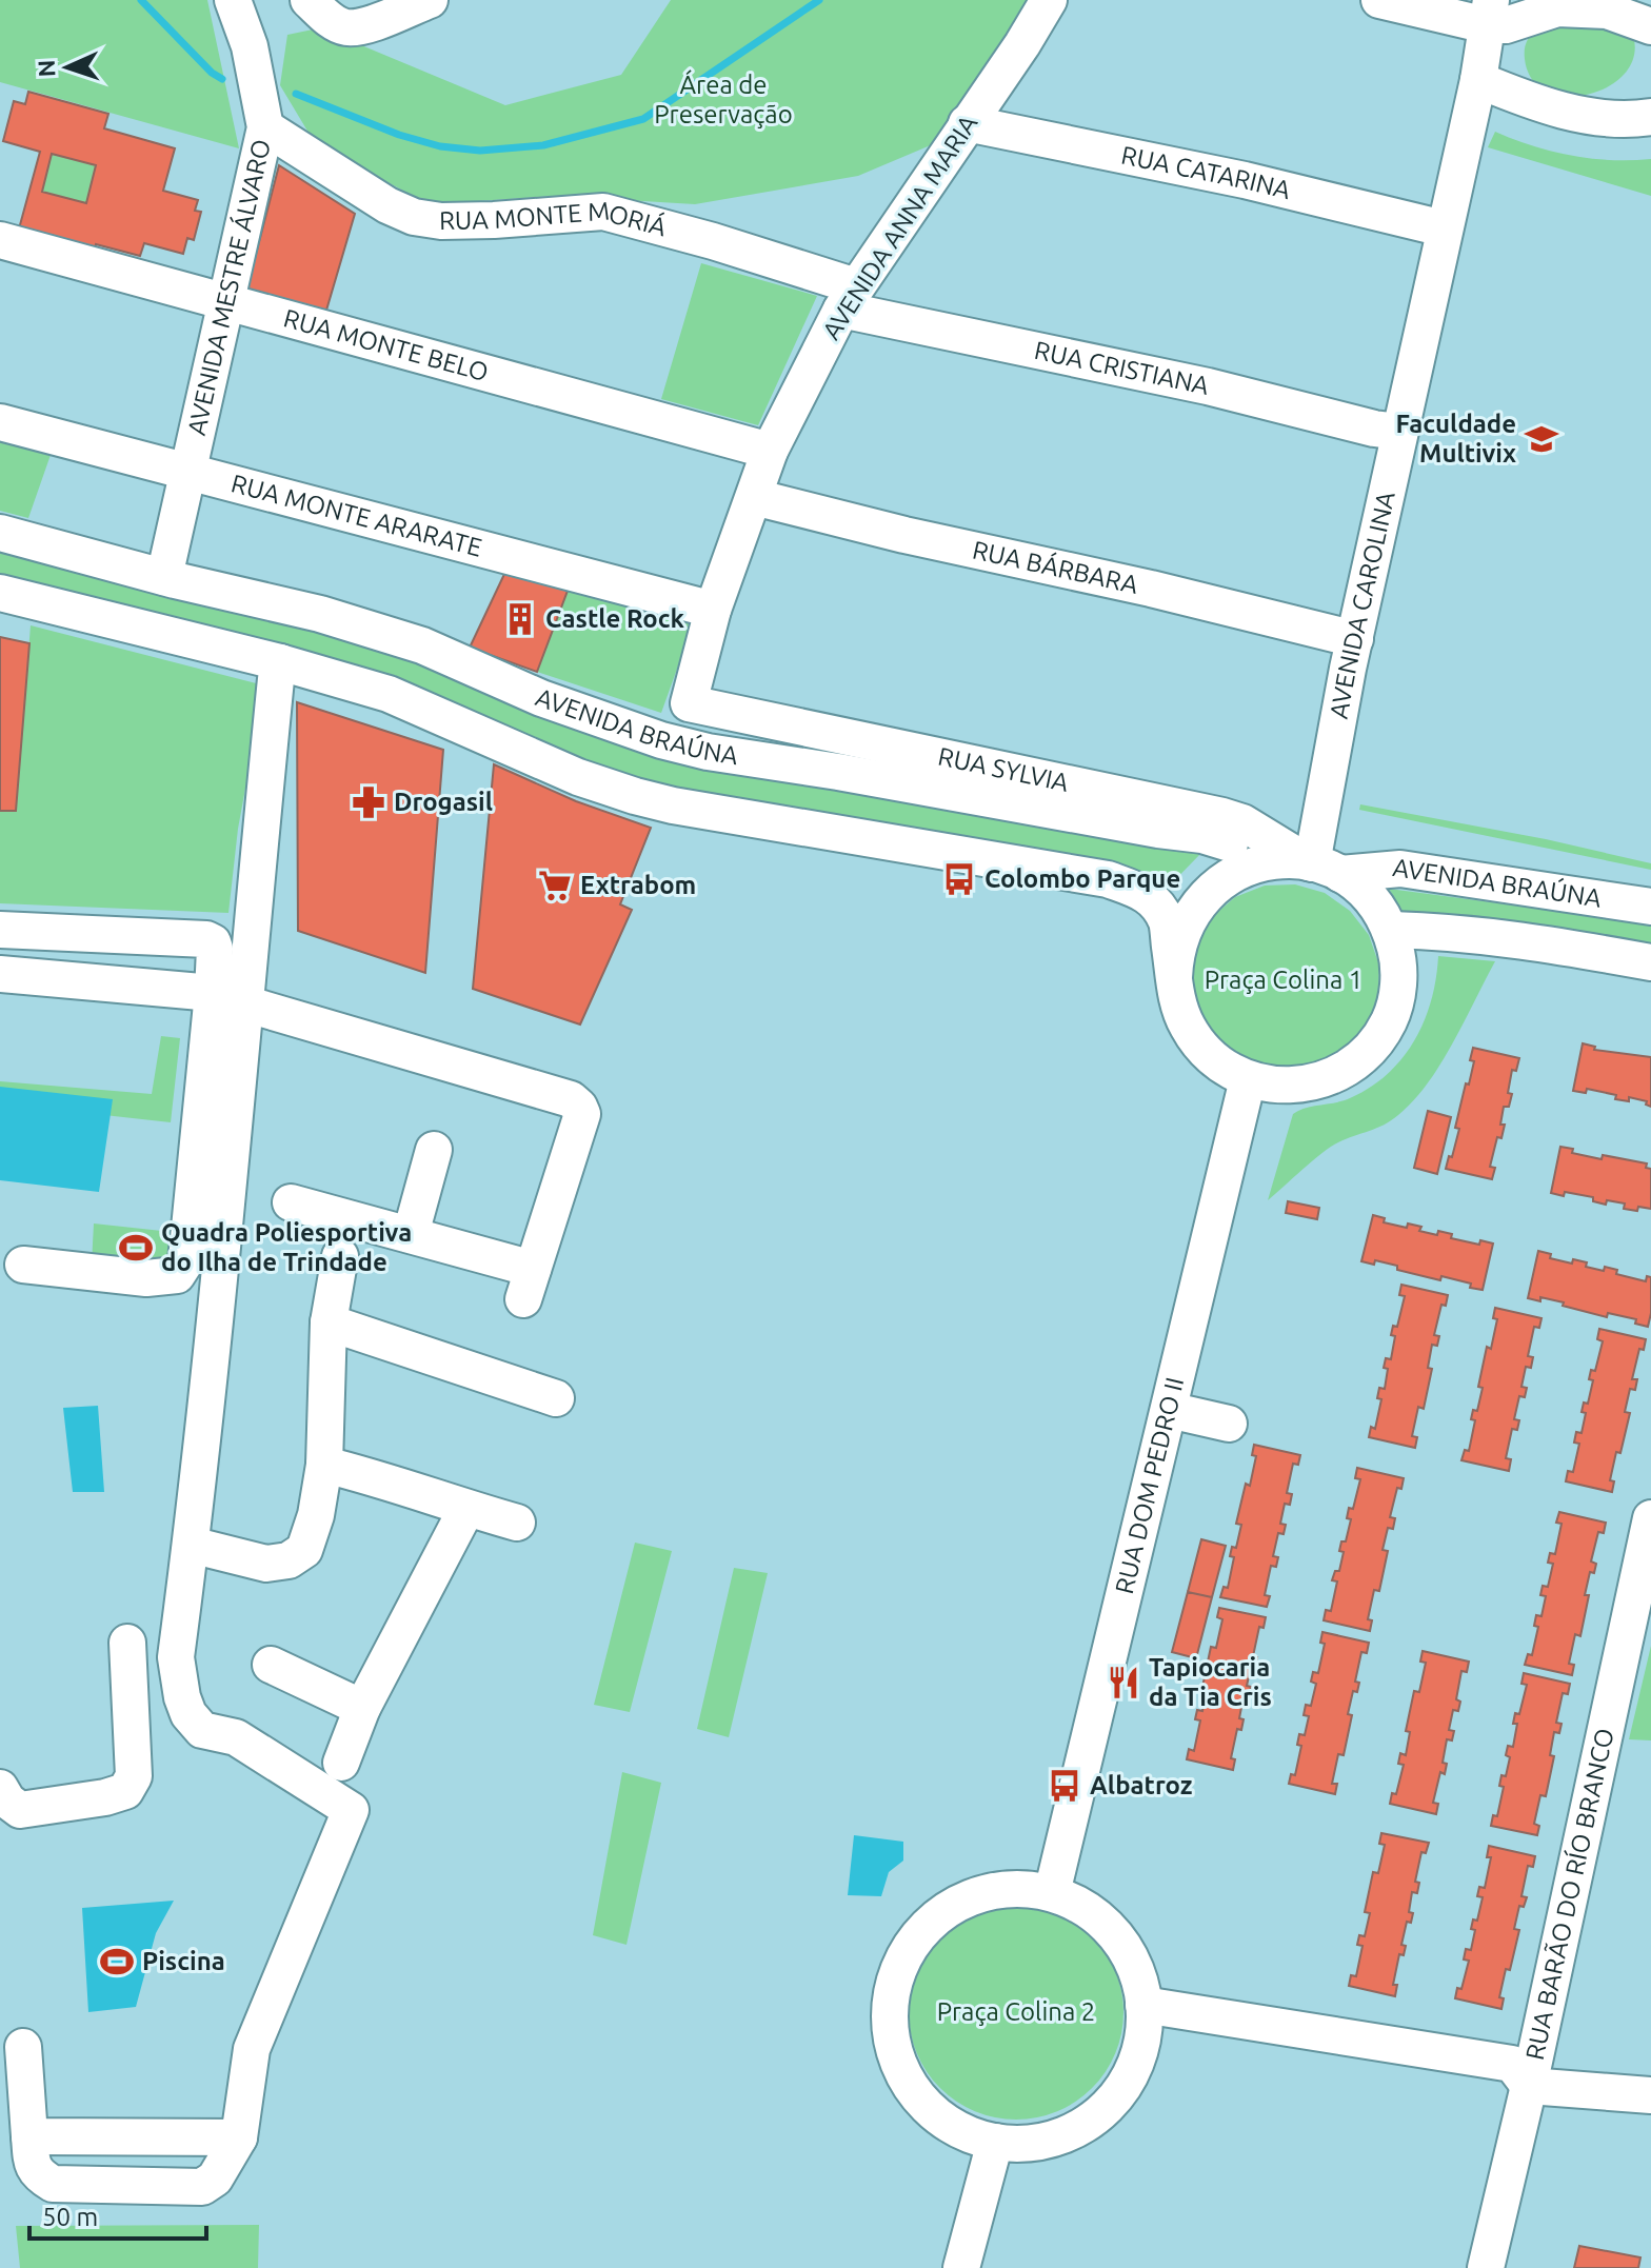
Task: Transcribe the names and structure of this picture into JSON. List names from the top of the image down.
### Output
{
  "streets": {
    "street": [
      "RUA CATARINA",
      "RUA MONTE MORIÁ",
      "AVENIDA ANNA MARIA",
      "AVENIDA MESTRE ÁLVARO",
      "RUA MONTE BELO",
      "RUA CRISTIANA",
      "RUA MONTE ARARATE",
      "RUA BÁRBARA",
      "AVENIDA CAROLINA",
      "AVENIDA BRAÚNA",
      "RUA SYLVIA",
      "RUA DOM PEDRO II",
      "RUA BARÃO DO RÍO BRANCO"
    ]
  },
  "crossings": [
    ["RUA CATARINA", "AVENIDA ANNA MARIA"],
    ["RUA CATARINA", "AVENIDA CAROLINA"],
    ["RUA MONTE MORIÁ", "AVENIDA ANNA MARIA"],
    ["RUA MONTE MORIÁ", "AVENIDA MESTRE ÁLVARO"],
    ["RUA MONTE MORIÁ", "RUA CRISTIANA"],
    ["AVENIDA ANNA MARIA", "RUA MONTE BELO"],
    ["AVENIDA ANNA MARIA", "RUA CRISTIANA"],
    ["AVENIDA ANNA MARIA", "RUA MONTE ARARATE"],
    ["AVENIDA ANNA MARIA", "RUA BÁRBARA"],
    ["AVENIDA ANNA MARIA", "RUA SYLVIA"],
    ["AVENIDA MESTRE ÁLVARO", "RUA MONTE BELO"],
    ["AVENIDA MESTRE ÁLVARO", "RUA MONTE ARARATE"],
    ["AVENIDA MESTRE ÁLVARO", "AVENIDA BRAÚNA"],
    ["RUA CRISTIANA", "AVENIDA CAROLINA"],
    ["RUA BÁRBARA", "AVENIDA CAROLINA"],
    ["AVENIDA CAROLINA", "AVENIDA BRAÚNA"],
    ["AVENIDA CAROLINA", "RUA SYLVIA"],
    ["AVENIDA CAROLINA", "RUA DOM PEDRO II"],
    ["AVENIDA BRAÚNA", "RUA SYLVIA"],
    ["AVENIDA BRAÚNA", "RUA DOM PEDRO II"],
    ["RUA SYLVIA", "RUA DOM PEDRO II"]
  ],
  "parks": ["Área de Preservação", "Praça Colina 1", "Praça Colina 2"],
  "places": {
    "school or university": ["Faculdade Multivix"],
    "building": ["Castle Rock"],
    "pharmacy": ["Drogasil"],
    "bus stop": ["Colombo Parque", "Albatroz"],
    "supermarket": ["Extrabom"],
    "sports": ["Quadra Poliesportiva do Ilha de Trindade", "Piscina"],
    "restaurant": ["Tapiocaria da Tia Cris"]
  },
  "scale_bar": "50 m",
  "north": "left"
}
